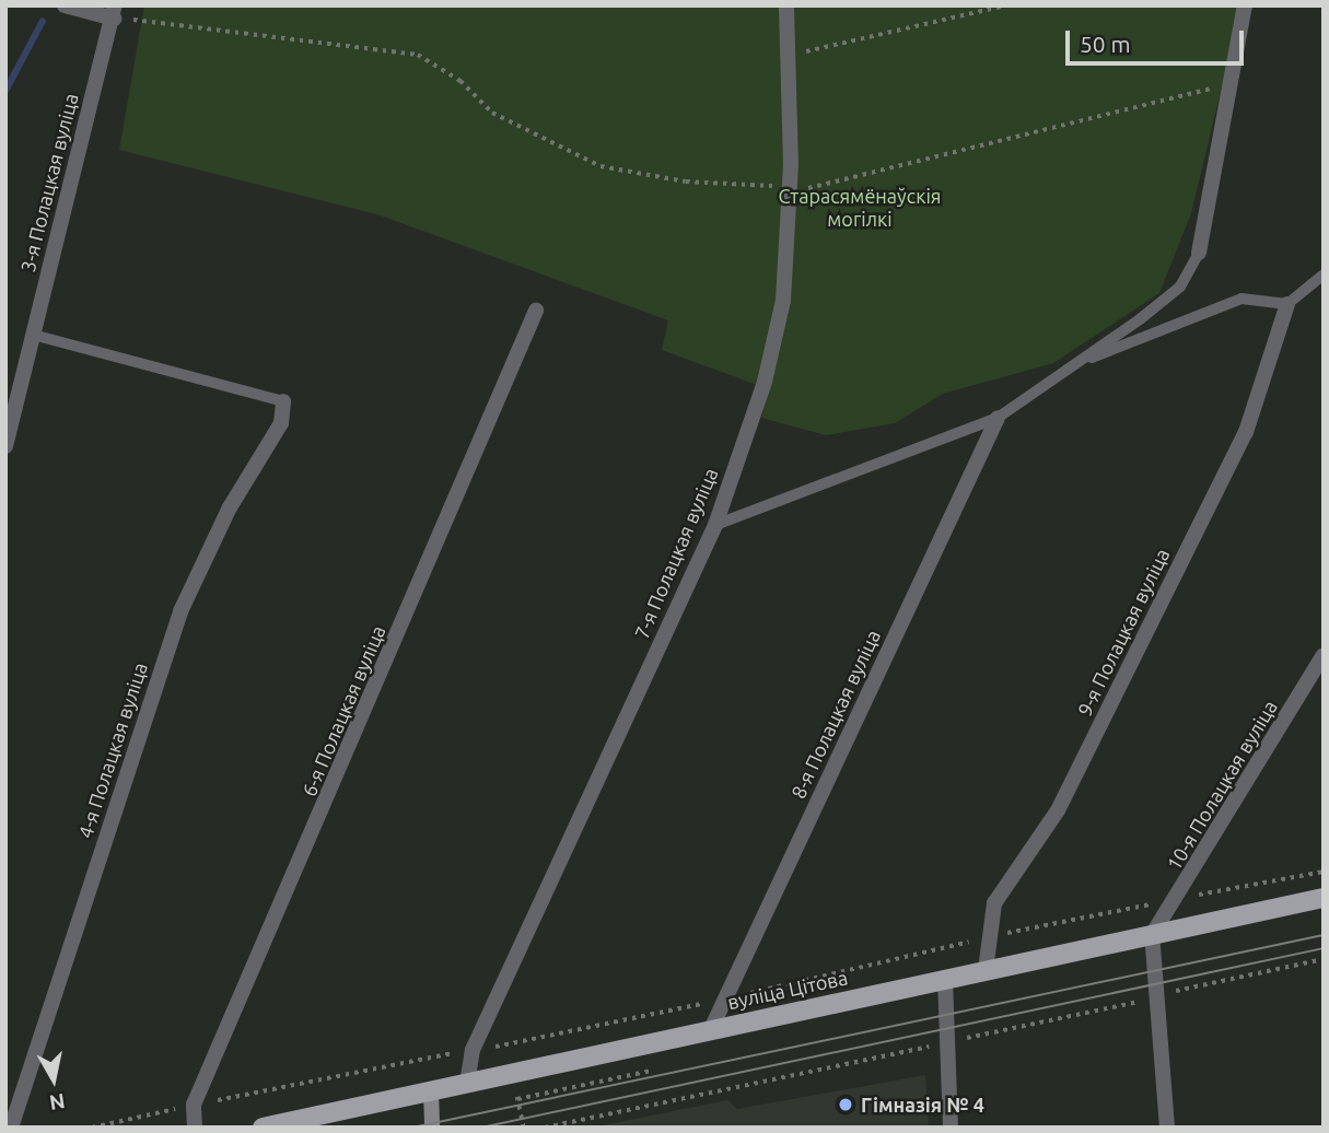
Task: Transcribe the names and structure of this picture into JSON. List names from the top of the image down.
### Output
{
  "streets": {
    "main road": ["вуліца Цітова"],
    "street": [
      "3-я Полацкая вуліца",
      "7-я Полацкая вуліца",
      "9-я Полацкая вуліца",
      "6-я Полацкая вуліца",
      "8-я Полацкая вуліца",
      "4-я Полацкая вуліца",
      "10-я Полацкая вуліца"
    ]
  },
  "crossings": [
    ["7-я Полацкая вуліца", "вуліца Цітова"],
    ["9-я Полацкая вуліца", "вуліца Цітова"],
    ["8-я Полацкая вуліца", "вуліца Цітова"],
    ["10-я Полацкая вуліца", "вуліца Цітова"]
  ],
  "parks": ["Старасямёнаўскія могілкі"],
  "places": ["Гімназія № 4"],
  "scale_bar": "50 m",
  "north": "bottom"
}
